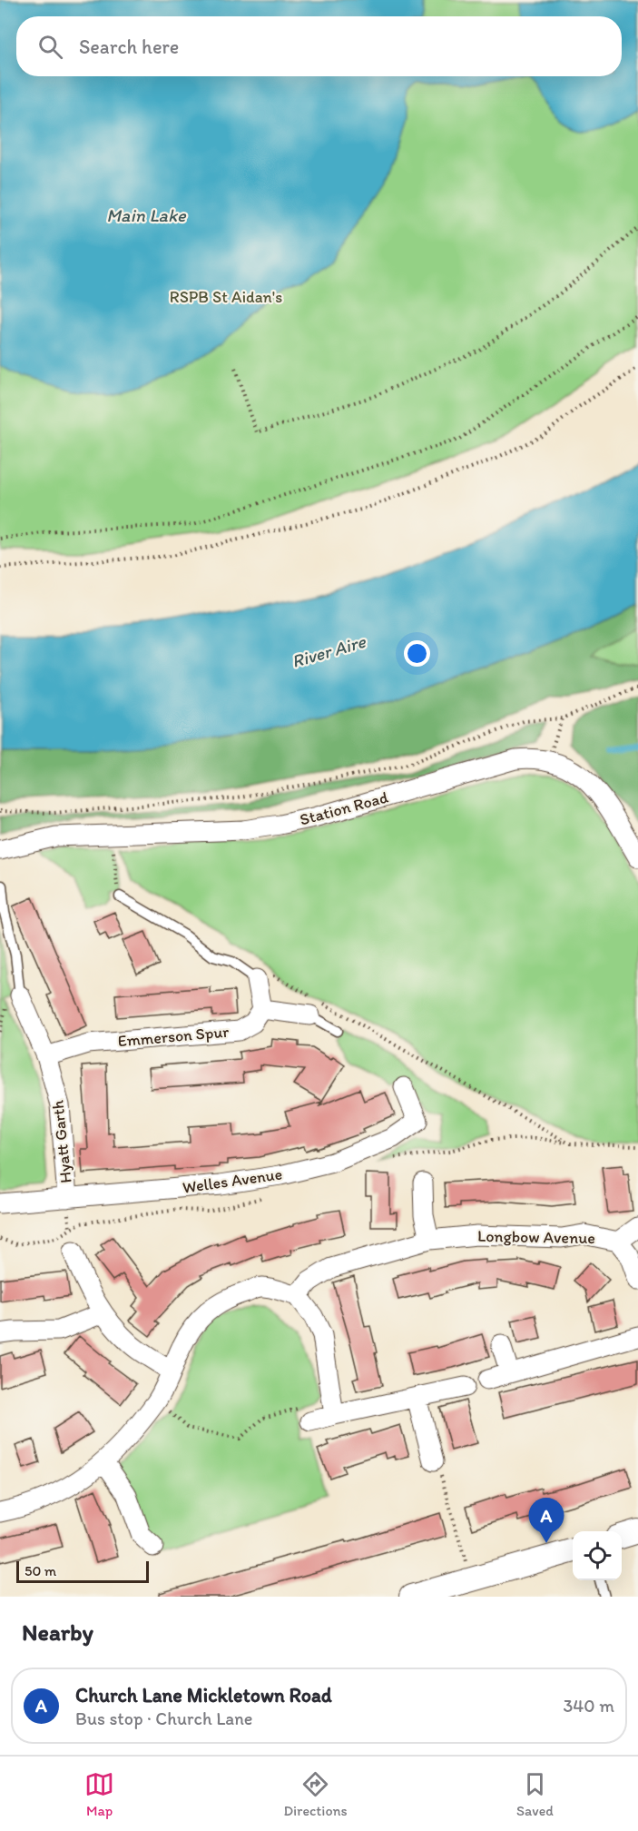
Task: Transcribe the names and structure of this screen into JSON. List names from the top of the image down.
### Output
{
  "streets": {
    "street": [
      "Station Road",
      "Emmerson Spur",
      "Hyatt Garth",
      "Welles Avenue",
      "Longbow Avenue"
    ]
  },
  "crossings": [
    ["Emmerson Spur", "Hyatt Garth"],
    ["Hyatt Garth", "Welles Avenue"]
  ],
  "water": ["Main Lake", "River Aire"],
  "parks": ["RSPB St Aidan's"],
  "scale_bar": "50 m",
  "page": {
    "search": "Search here",
    "pins": "A",
    "scale": "50 m",
    "heading": "Nearby",
    "list": [
      {
        "mark": "A",
        "name": "Church Lane Mickletown Road",
        "note": "Bus stop · Church Lane",
        "value": "340 m"
      }
    ],
    "nav": ["Map", "Directions", "Saved"]
  }
}
